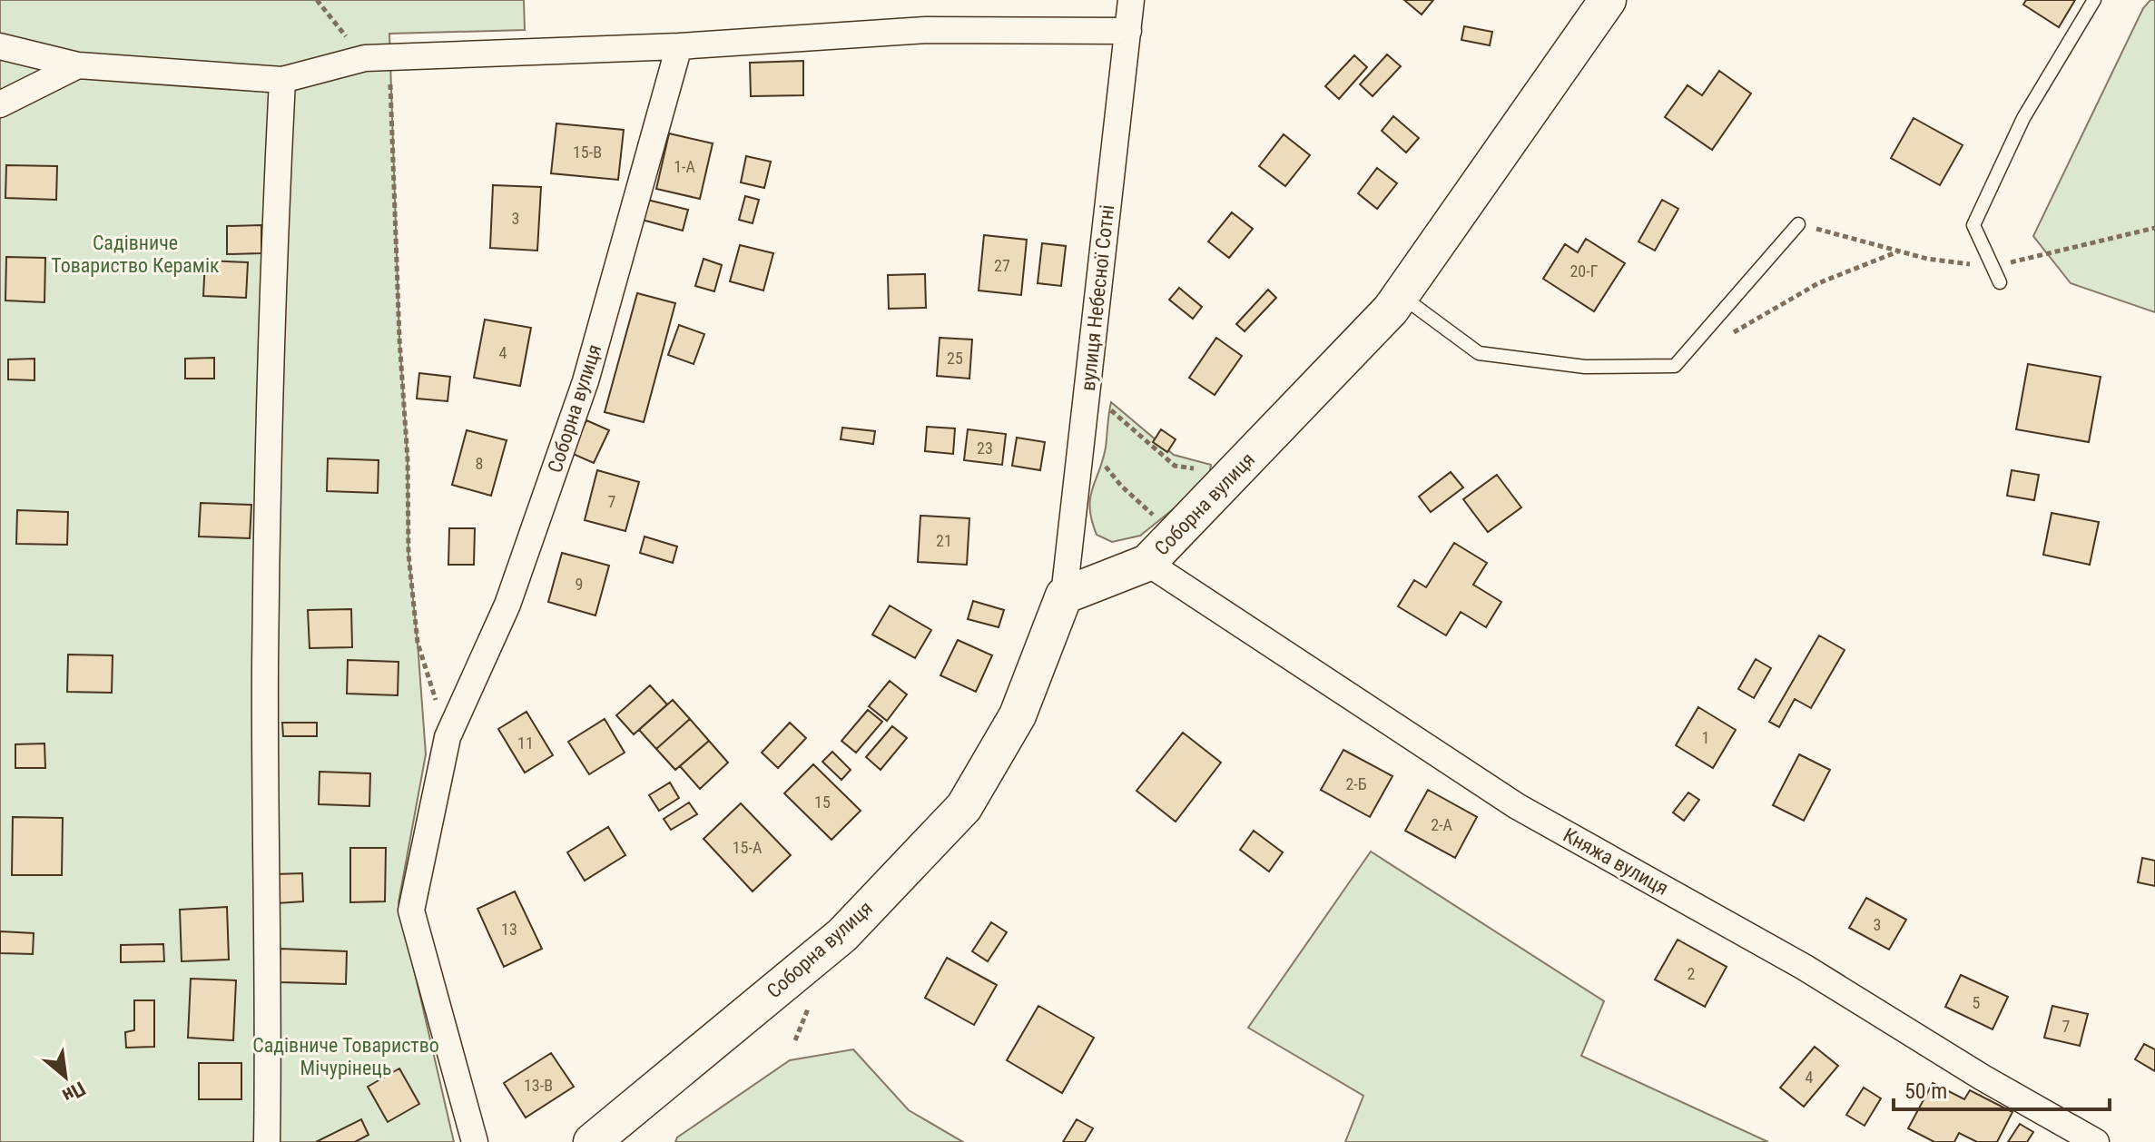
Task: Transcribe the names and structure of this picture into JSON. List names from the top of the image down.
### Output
{
  "streets": {
    "main road": ["Соборна вулиця"],
    "street": ["вулиця Небесної Сотні", "Княжа вулиця"]
  },
  "crossings": [
    ["вулиця Небесної Сотні", "Соборна вулиця"],
    ["Соборна вулиця", "Княжа вулиця"]
  ],
  "parks": ["Садівниче Товариство Керамік", "Садівниче Товариство Мічурінець"],
  "house_numbers": [
    "15-В",
    "1-А",
    "3",
    "27",
    "20-Г",
    "4",
    "25",
    "23",
    "8",
    "7",
    "21",
    "9",
    "1",
    "11",
    "2-Б",
    "15",
    "2-А",
    "15-А",
    "3",
    "13",
    "2",
    "5",
    "7",
    "4",
    "13-В"
  ],
  "scale_bar": "50 m",
  "north": "bottom right"
}
